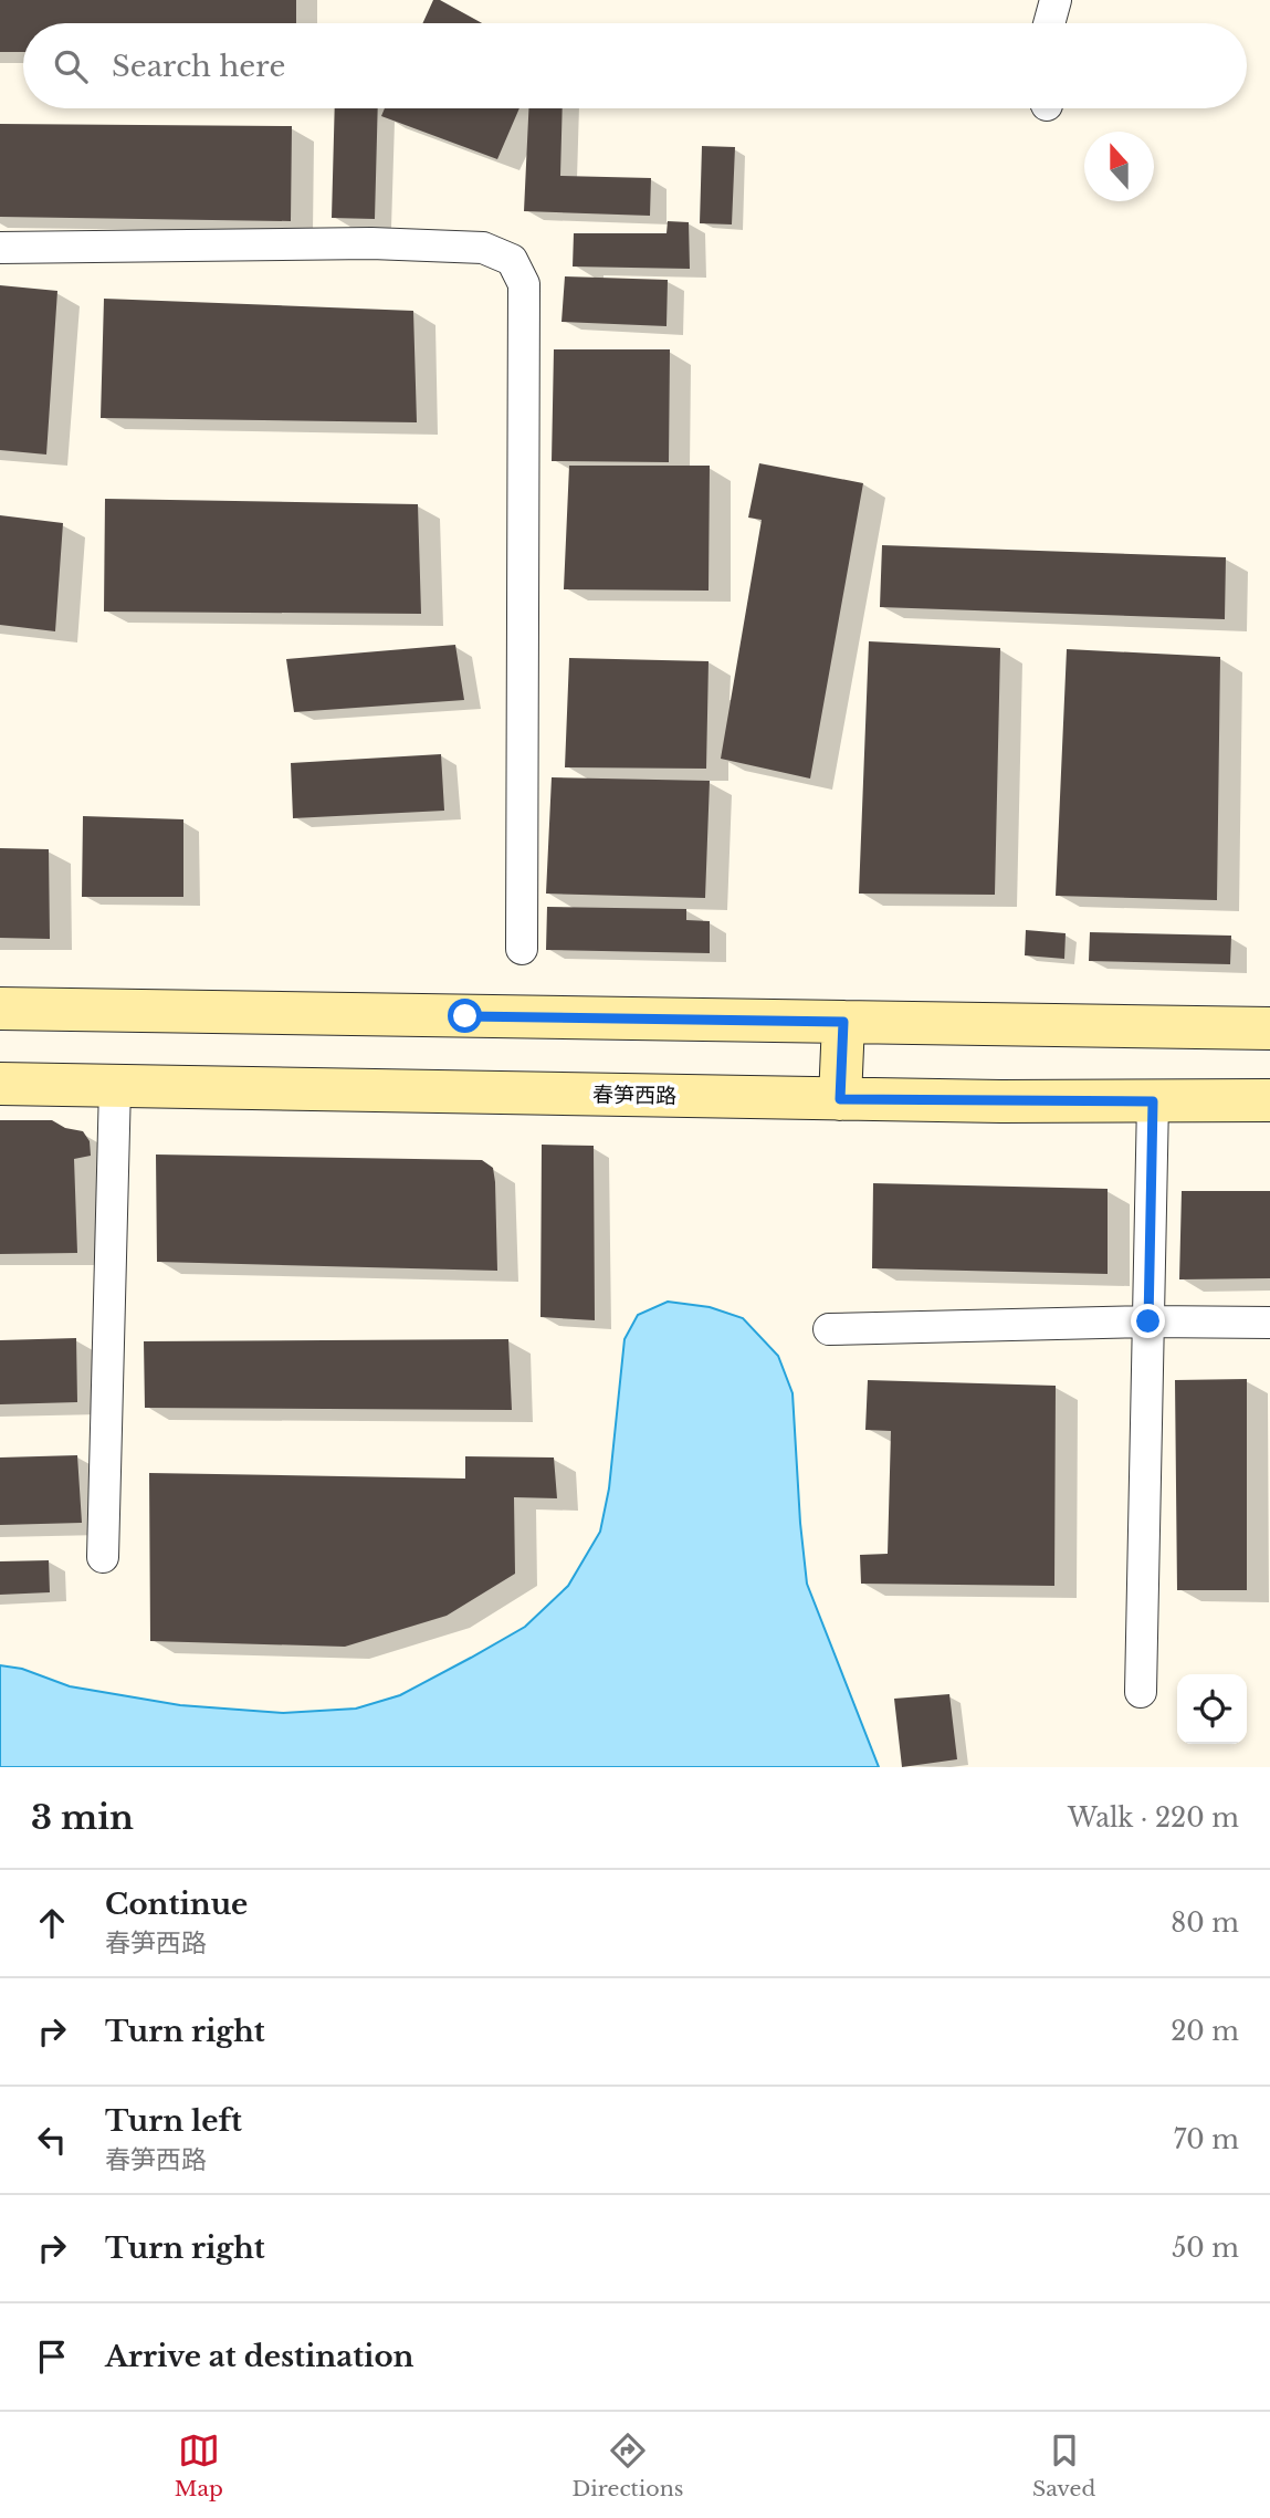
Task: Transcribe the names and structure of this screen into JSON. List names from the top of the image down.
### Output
{
  "streets": {
    "main road": ["春笋西路"]
  },
  "north": "top",
  "page": {
    "search": "Search here",
    "heading": ["3 min", "Walk · 220 m"],
    "list": [
      ["Continue", "春笋西路", "80 m"],
      ["Turn right", "20 m"],
      ["Turn left", "春笋西路", "70 m"],
      ["Turn right", "50 m"],
      "Arrive at destination"
    ],
    "nav": ["Map", "Directions", "Saved"]
  }
}
